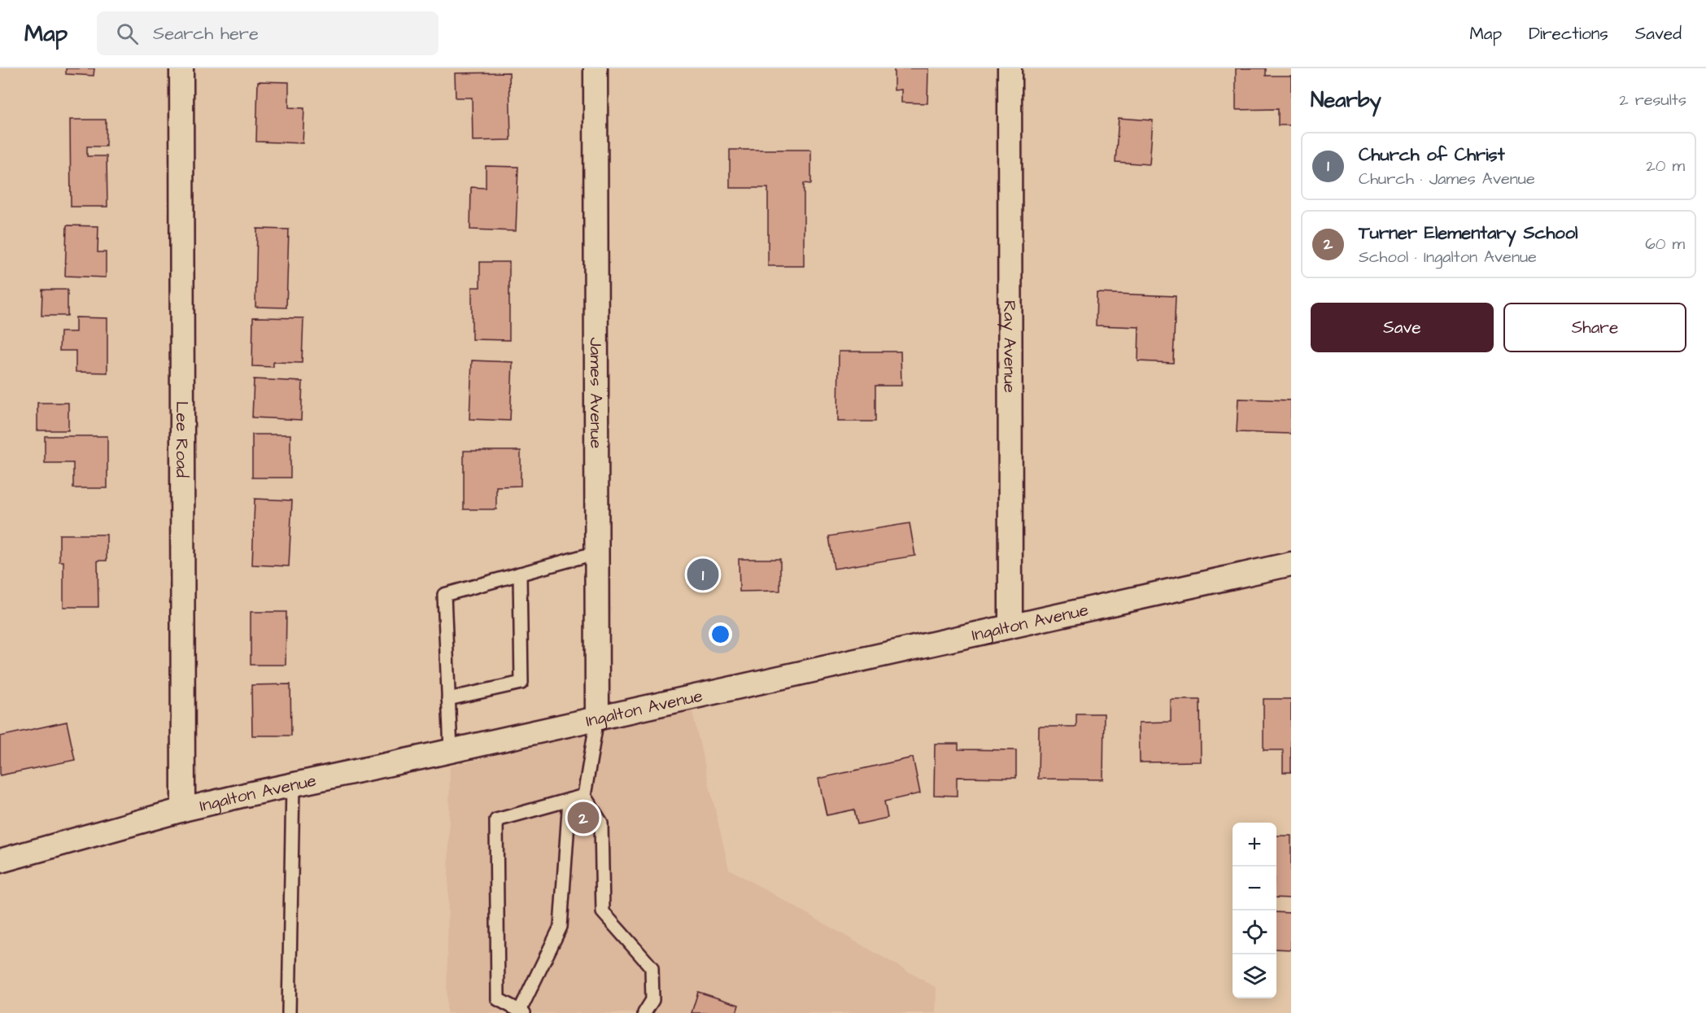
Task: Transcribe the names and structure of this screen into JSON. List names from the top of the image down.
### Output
{
  "streets": {
    "street": [
      "Ray Avenue",
      "James Avenue",
      "Lee Road",
      "Ingalton Avenue"
    ]
  },
  "crossings": [
    ["Ray Avenue", "Ingalton Avenue"],
    ["James Avenue", "Ingalton Avenue"],
    ["Lee Road", "Ingalton Avenue"]
  ],
  "page": {
    "header": "Map",
    "search": "Search here",
    "nav": ["Map", "Directions", "Saved"],
    "heading": ["Nearby", "2 results"],
    "list": [
      {
        "mark": "1",
        "name": "Church of Christ",
        "note": "Church · James Avenue",
        "value": "20 m"
      },
      {
        "mark": "2",
        "name": "Turner Elementary School",
        "note": "School · Ingalton Avenue",
        "value": "60 m"
      }
    ],
    "buttons": ["Save", "Share"],
    "pins": ["1", "2"],
    "map_buttons": ["+", "−"]
  }
}
